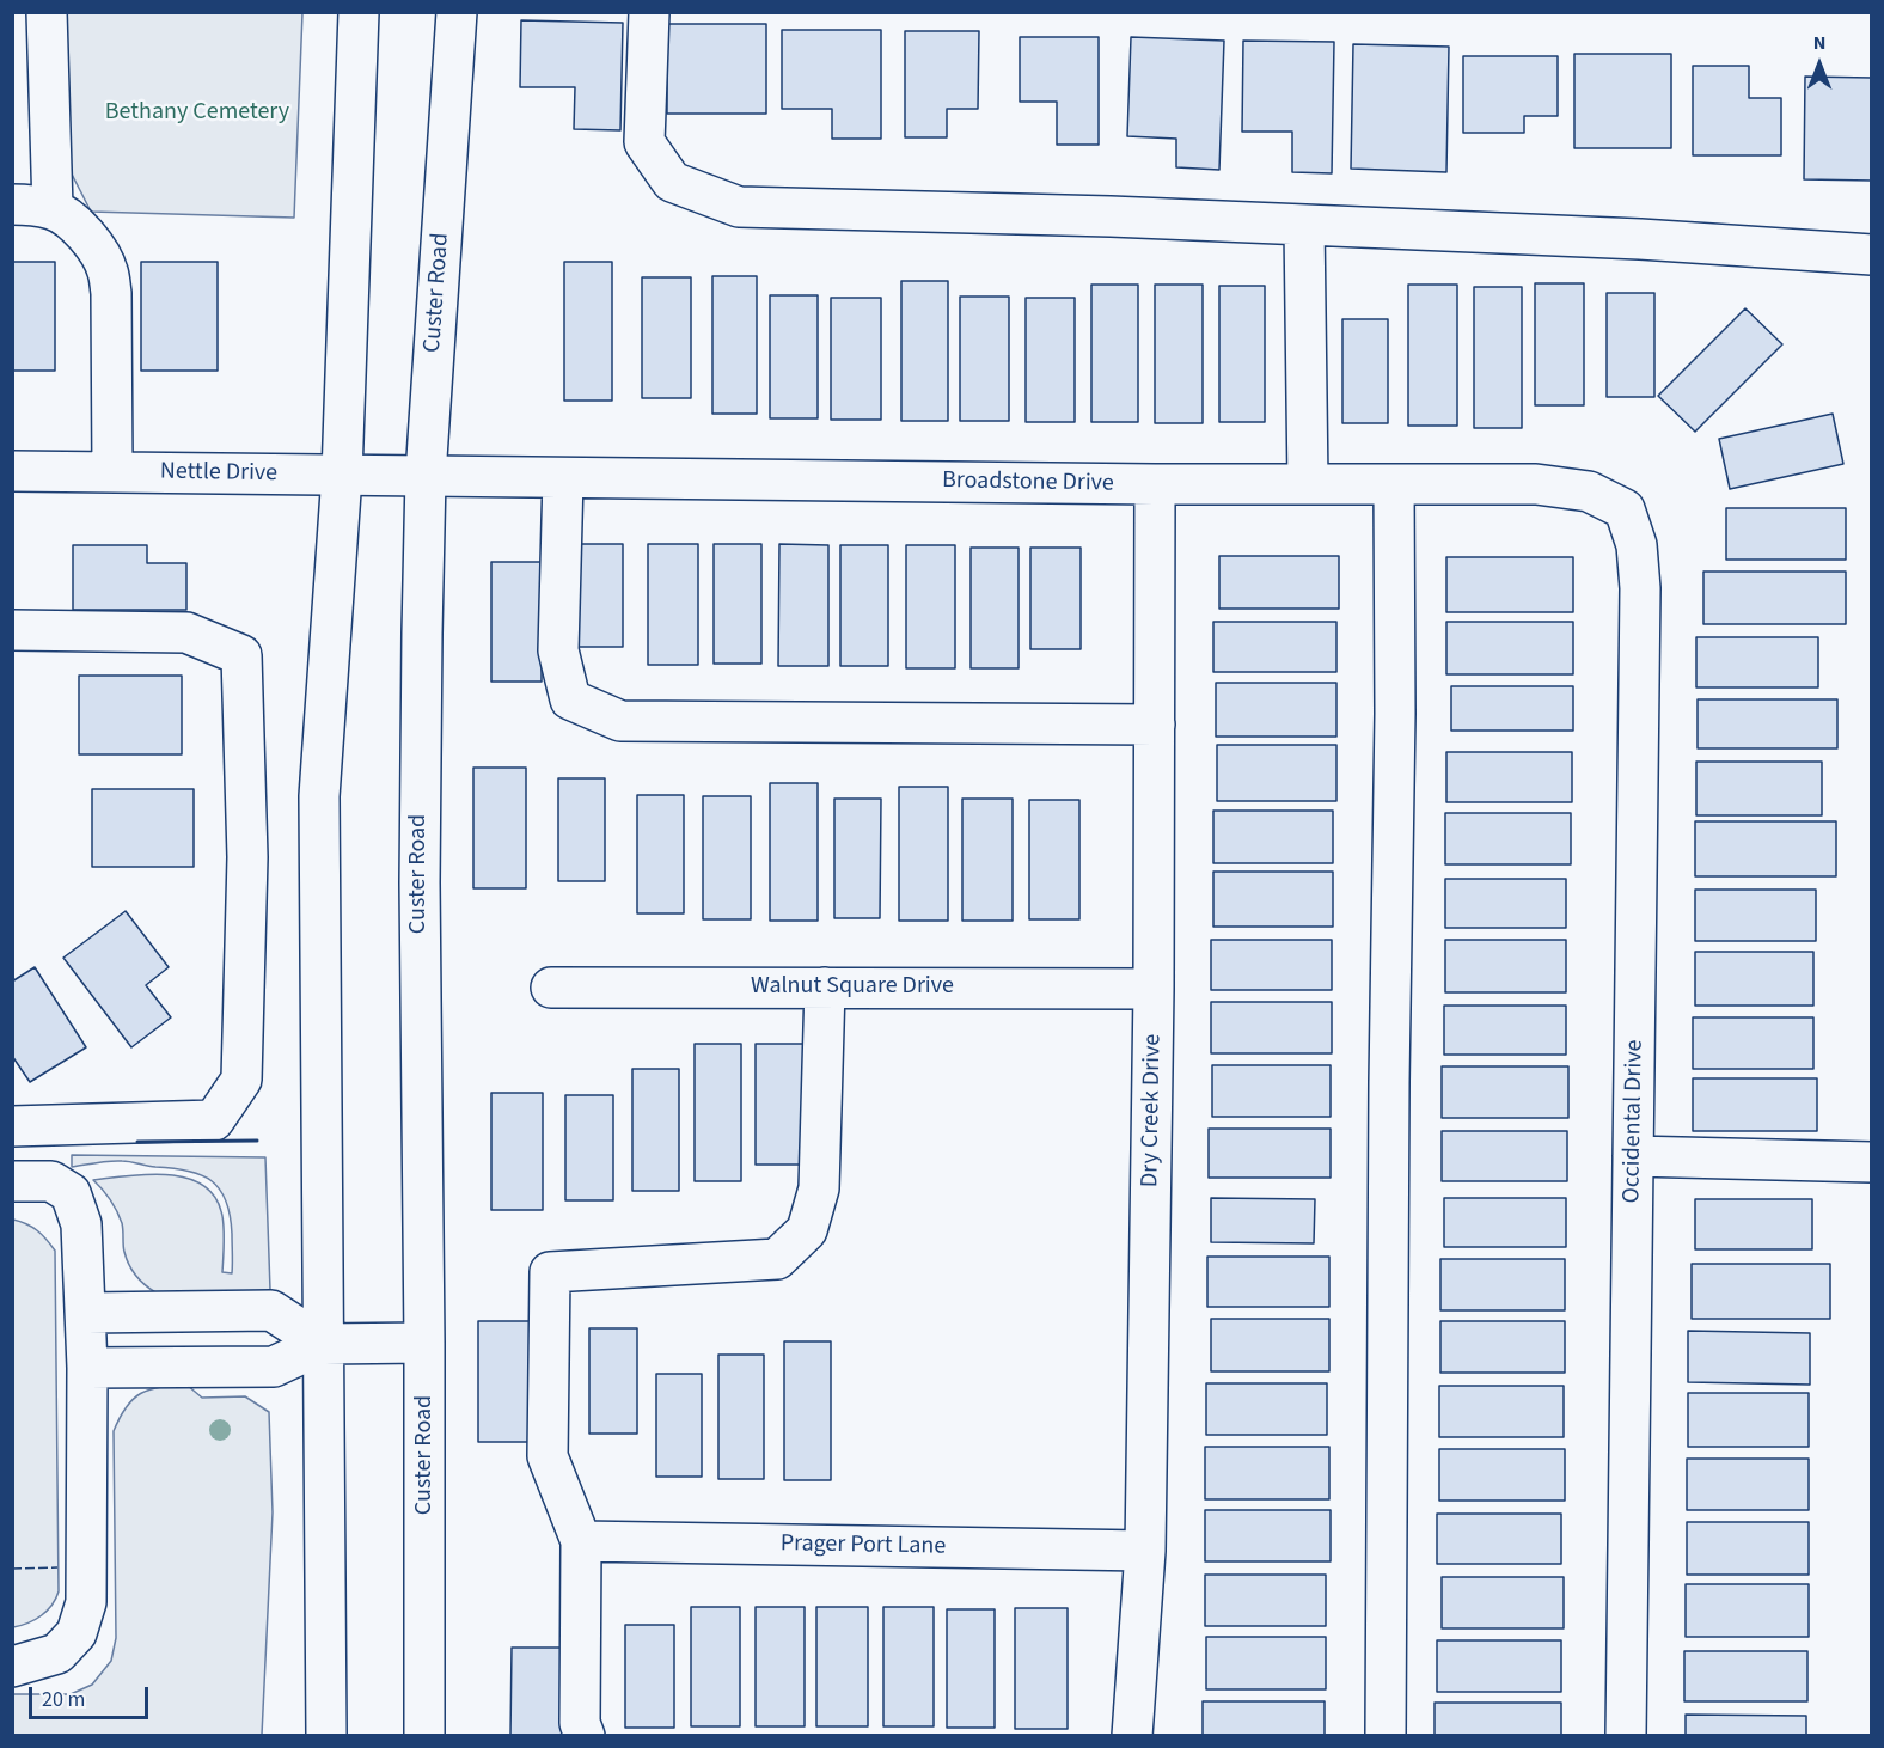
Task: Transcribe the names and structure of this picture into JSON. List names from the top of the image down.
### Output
{
  "streets": {
    "street": [
      "Custer Road",
      "Nettle Drive",
      "Broadstone Drive",
      "Walnut Square Drive",
      "Dry Creek Drive",
      "Occidental Drive",
      "Prager Port Lane"
    ]
  },
  "crossings": [
    ["Custer Road", "Nettle Drive"],
    ["Custer Road", "Broadstone Drive"],
    ["Nettle Drive", "Broadstone Drive"],
    ["Broadstone Drive", "Dry Creek Drive"],
    ["Broadstone Drive", "Occidental Drive"],
    ["Walnut Square Drive", "Dry Creek Drive"],
    ["Dry Creek Drive", "Prager Port Lane"]
  ],
  "parks": ["Bethany Cemetery"],
  "scale_bar": "20 m",
  "north": "top"
}
